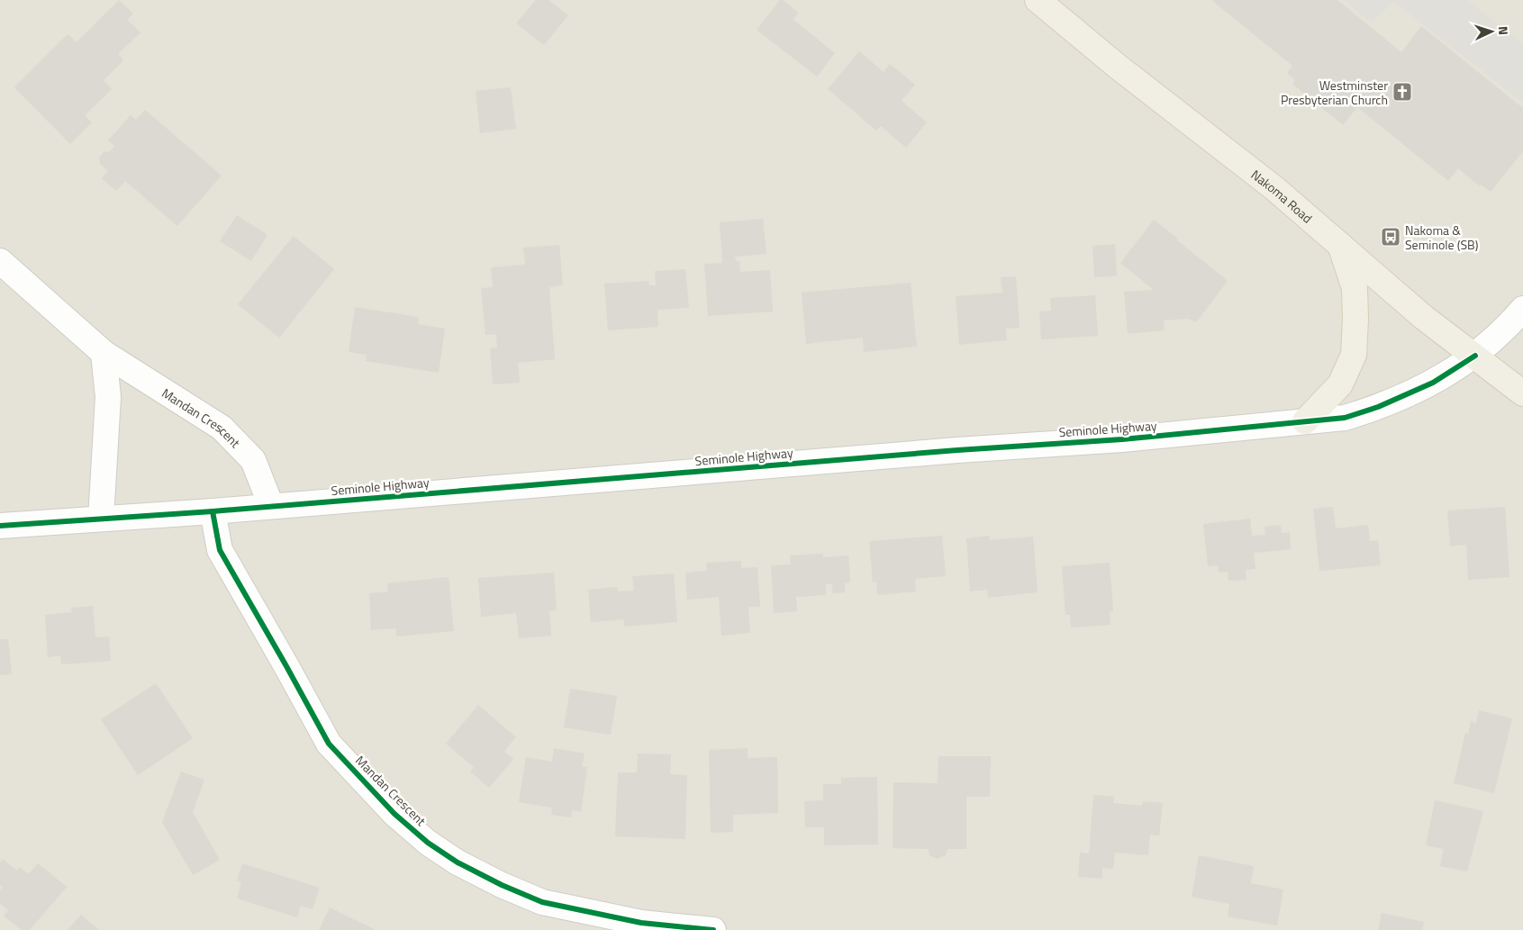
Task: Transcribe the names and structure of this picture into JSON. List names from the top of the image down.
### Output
{
  "streets": {
    "main road": ["Nakoma Road"],
    "street": ["Mandan Crescent", "Seminole Highway"]
  },
  "crossings": [
    ["Nakoma Road", "Seminole Highway"],
    ["Mandan Crescent", "Seminole Highway"]
  ],
  "places": {
    "church": ["Westminster Presbyterian Church"],
    "bus stop": ["Nakoma & Seminole (SB)"]
  },
  "north": "right"
}
